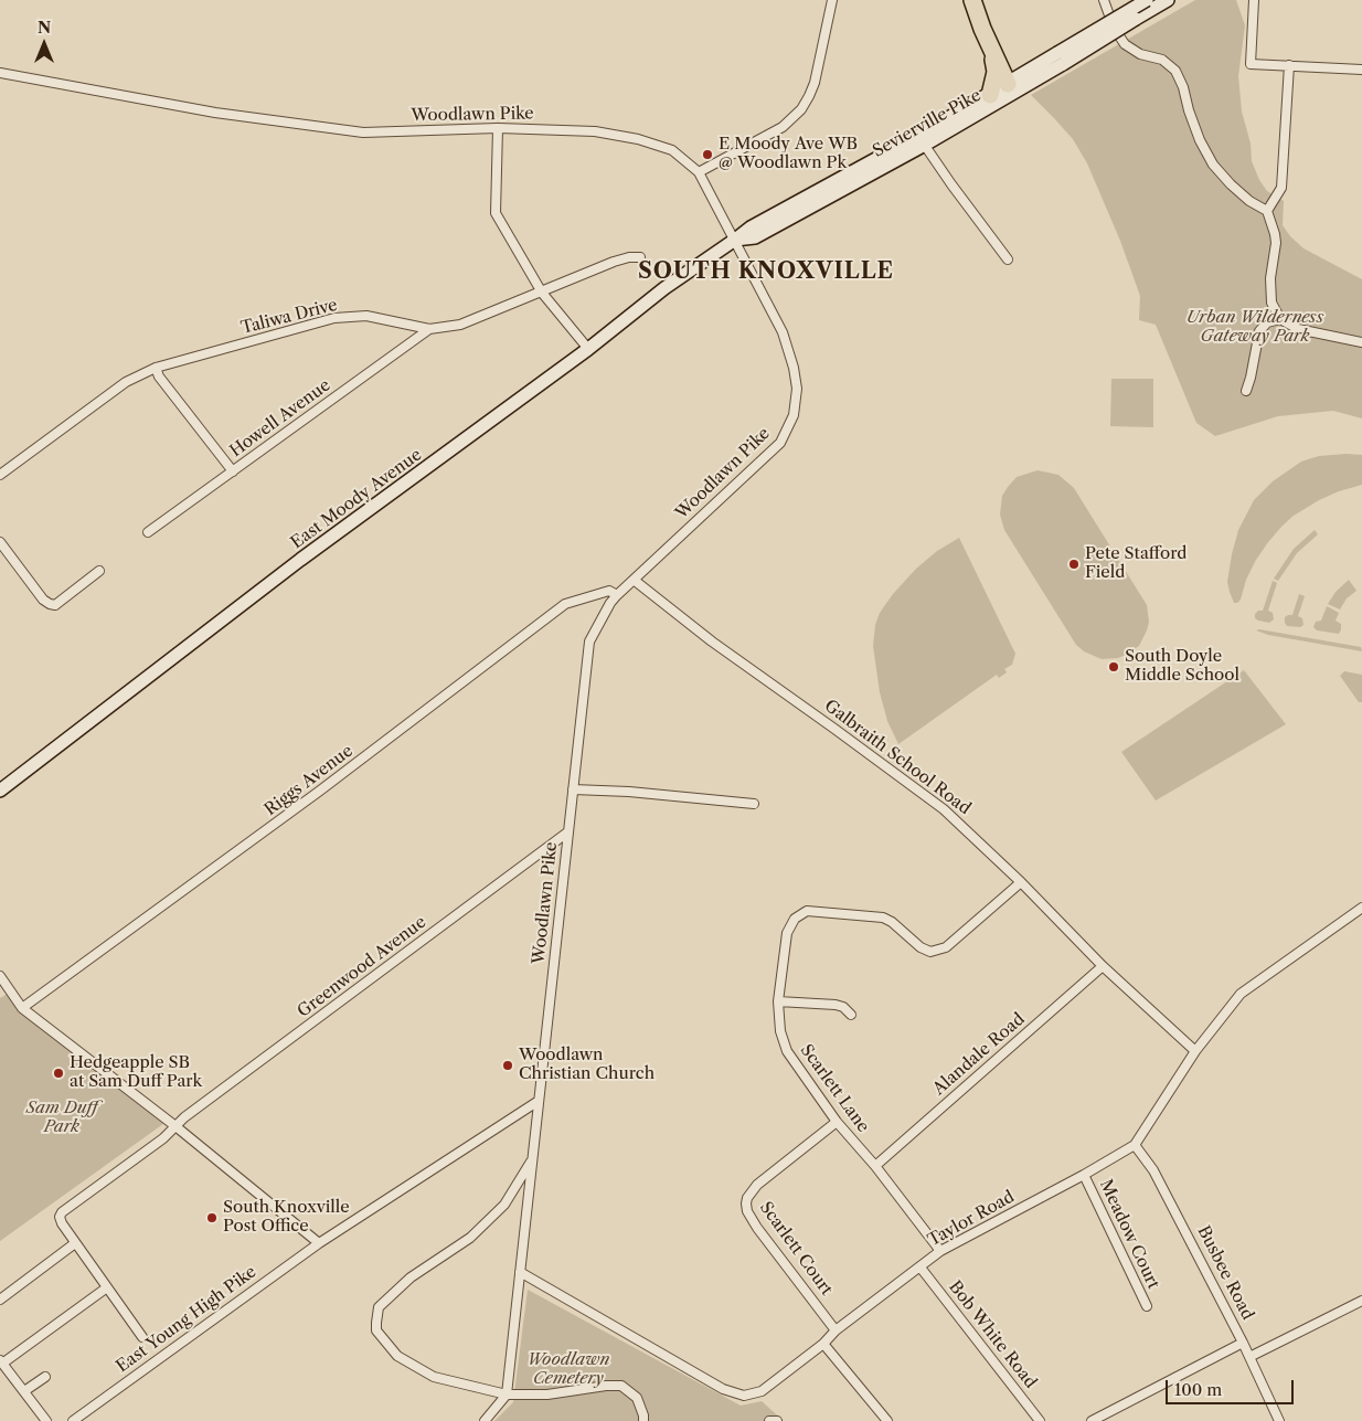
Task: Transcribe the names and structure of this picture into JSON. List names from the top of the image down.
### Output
{
  "streets": {
    "main road": ["Sevierville Pike", "East Moody Avenue"],
    "street": [
      "Woodlawn Pike",
      "Taliwa Drive",
      "Howell Avenue",
      "Galbraith School Road",
      "Riggs Avenue",
      "Greenwood Avenue",
      "Alandale Road",
      "Scarlett Lane",
      "Taylor Road",
      "Meadow Court",
      "Scarlett Court",
      "Busbee Road",
      "East Young High Pike",
      "Bob White Road"
    ]
  },
  "crossings": [
    ["Woodlawn Pike", "Sevierville Pike"],
    ["Woodlawn Pike", "East Moody Avenue"],
    ["Woodlawn Pike", "Galbraith School Road"],
    ["Woodlawn Pike", "Riggs Avenue"],
    ["Woodlawn Pike", "Greenwood Avenue"],
    ["Woodlawn Pike", "Taylor Road"],
    ["Woodlawn Pike", "East Young High Pike"],
    ["Sevierville Pike", "East Moody Avenue"],
    ["Taliwa Drive", "Howell Avenue"],
    ["Galbraith School Road", "Alandale Road"],
    ["Galbraith School Road", "Scarlett Lane"],
    ["Galbraith School Road", "Taylor Road"],
    ["Alandale Road", "Scarlett Lane"],
    ["Scarlett Lane", "Taylor Road"],
    ["Scarlett Lane", "Scarlett Court"],
    ["Taylor Road", "Meadow Court"],
    ["Taylor Road", "Scarlett Court"],
    ["Taylor Road", "Busbee Road"],
    ["Taylor Road", "Bob White Road"]
  ],
  "districts": ["SOUTH KNOXVILLE"],
  "parks": ["Urban Wilderness Gateway Park", "Sam Duff Park", "Woodlawn Cemetery"],
  "places": [
    "E Moody Ave WB @ Woodlawn Pk",
    "Pete Stafford Field",
    "South Doyle Middle School",
    "Woodlawn Christian Church",
    "Hedgeapple SB at Sam Duff Park",
    "South Knoxville Post Office"
  ],
  "scale_bar": "100 m",
  "north": "top"
}
